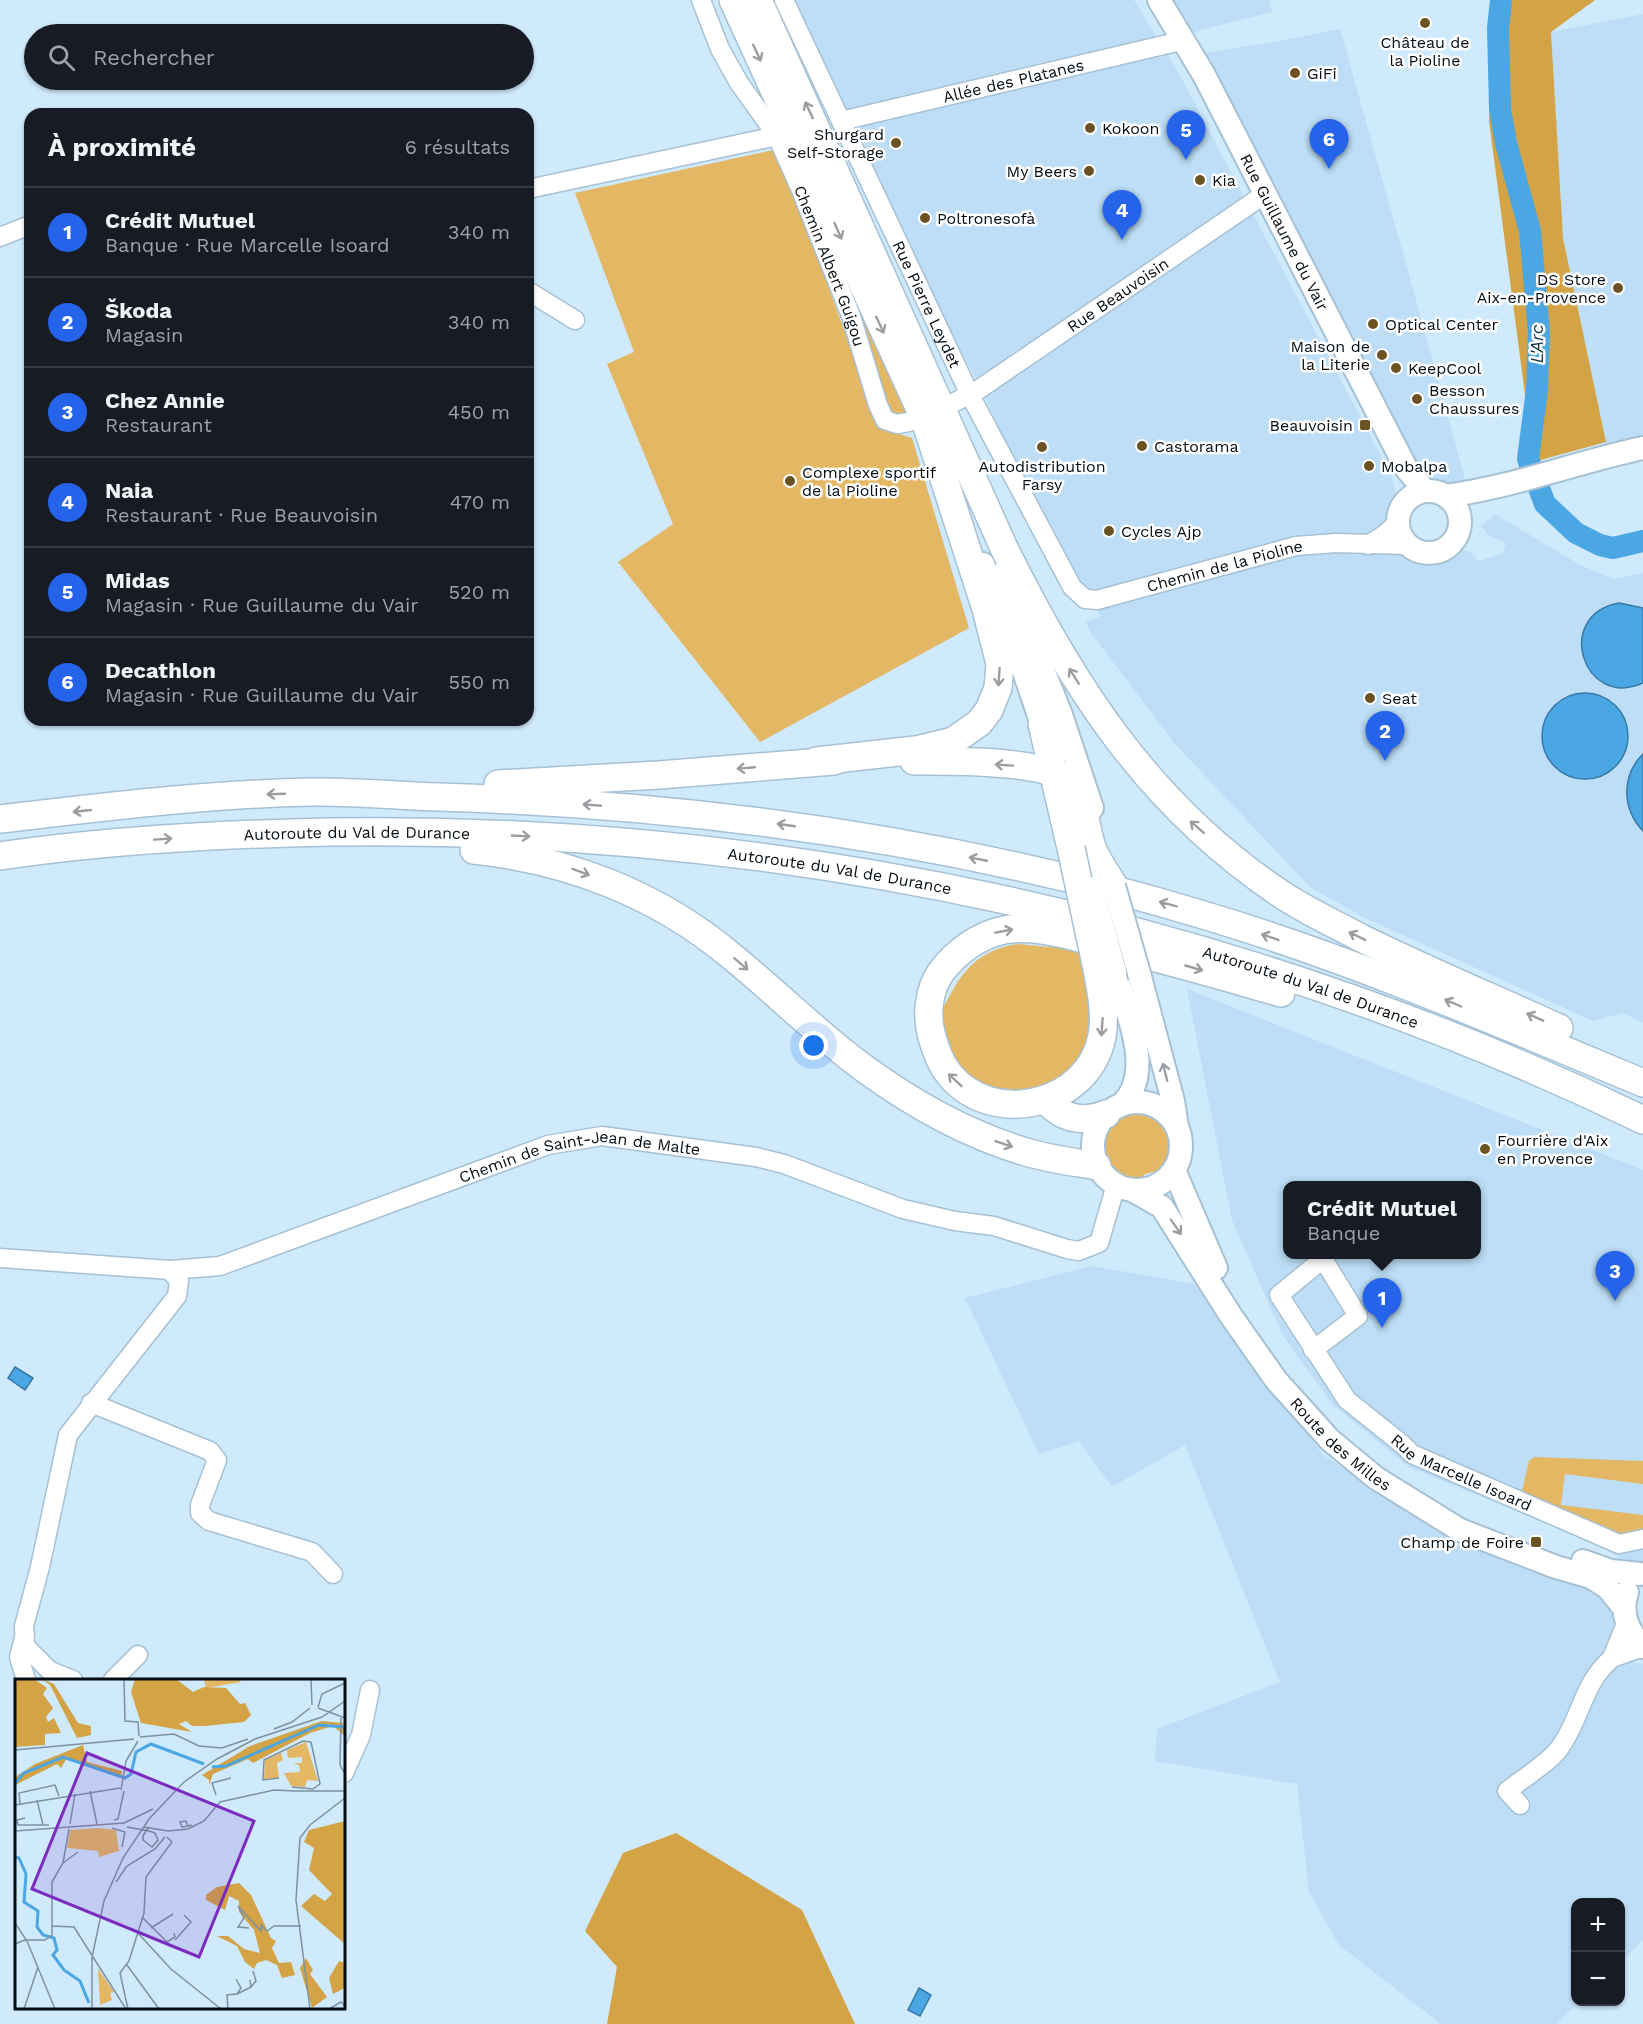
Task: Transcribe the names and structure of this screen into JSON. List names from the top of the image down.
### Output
{
  "streets": {
    "highway": ["Autoroute du Val de Durance"],
    "main road": ["Rue Guillaume du Vair", "Route des Milles"],
    "street": [
      "Allée des Platanes",
      "Chemin Albert Guigou",
      "Rue Beauvoisin",
      "Rue Pierre Leydet",
      "Chemin de la Pioline",
      "Chemin de Saint-Jean de Malte",
      "Rue Marcelle Isoard"
    ]
  },
  "crossings": [
    ["Allée des Platanes", "Rue Guillaume du Vair"],
    ["Allée des Platanes", "Rue Pierre Leydet"],
    ["Rue Guillaume du Vair", "Rue Beauvoisin"],
    ["Rue Guillaume du Vair", "Chemin de la Pioline"],
    ["Rue Beauvoisin", "Rue Pierre Leydet"],
    ["Rue Pierre Leydet", "Chemin de la Pioline"],
    ["Chemin de Saint-Jean de Malte", "Route des Milles"]
  ],
  "water": ["L'Arc"],
  "places": {
    "other": [
      "Château de la Pioline",
      "GiFi",
      "Kokoon",
      "Shurgard Self-Storage",
      "My Beers",
      "Kia",
      "Poltronesofà",
      "DS Store Aix-en-Provence",
      "Optical Center",
      "Maison de la Literie",
      "KeepCool",
      "Besson Chaussures",
      "Castorama",
      "Autodistribution Farsy",
      "Mobalpa",
      "Complexe sportif de la Pioline",
      "Cycles Ajp",
      "Seat",
      "Fourrière d'Aix en Provence"
    ],
    "transit": ["Beauvoisin", "Champ de Foire"]
  },
  "page": {
    "search": "Rechercher",
    "heading": ["À proximité", "6 résultats"],
    "pins": [
      "5",
      "6",
      "4",
      "2",
      "3",
      "1"
    ],
    "list": [
      {
        "mark": "1",
        "name": "Crédit Mutuel",
        "note": "Banque · Rue Marcelle Isoard",
        "value": "340 m"
      },
      {
        "mark": "2",
        "name": "Škoda",
        "note": "Magasin",
        "value": "340 m"
      },
      {
        "mark": "3",
        "name": "Chez Annie",
        "note": "Restaurant",
        "value": "450 m"
      },
      {
        "mark": "4",
        "name": "Naia",
        "note": "Restaurant · Rue Beauvoisin",
        "value": "470 m"
      },
      {
        "mark": "5",
        "name": "Midas",
        "note": "Magasin · Rue Guillaume du Vair",
        "value": "520 m"
      },
      {
        "mark": "6",
        "name": "Decathlon",
        "note": "Magasin · Rue Guillaume du Vair",
        "value": "550 m"
      }
    ],
    "popup": ["Crédit Mutuel", "Banque"],
    "map_buttons": ["+", "−"]
  }
}
